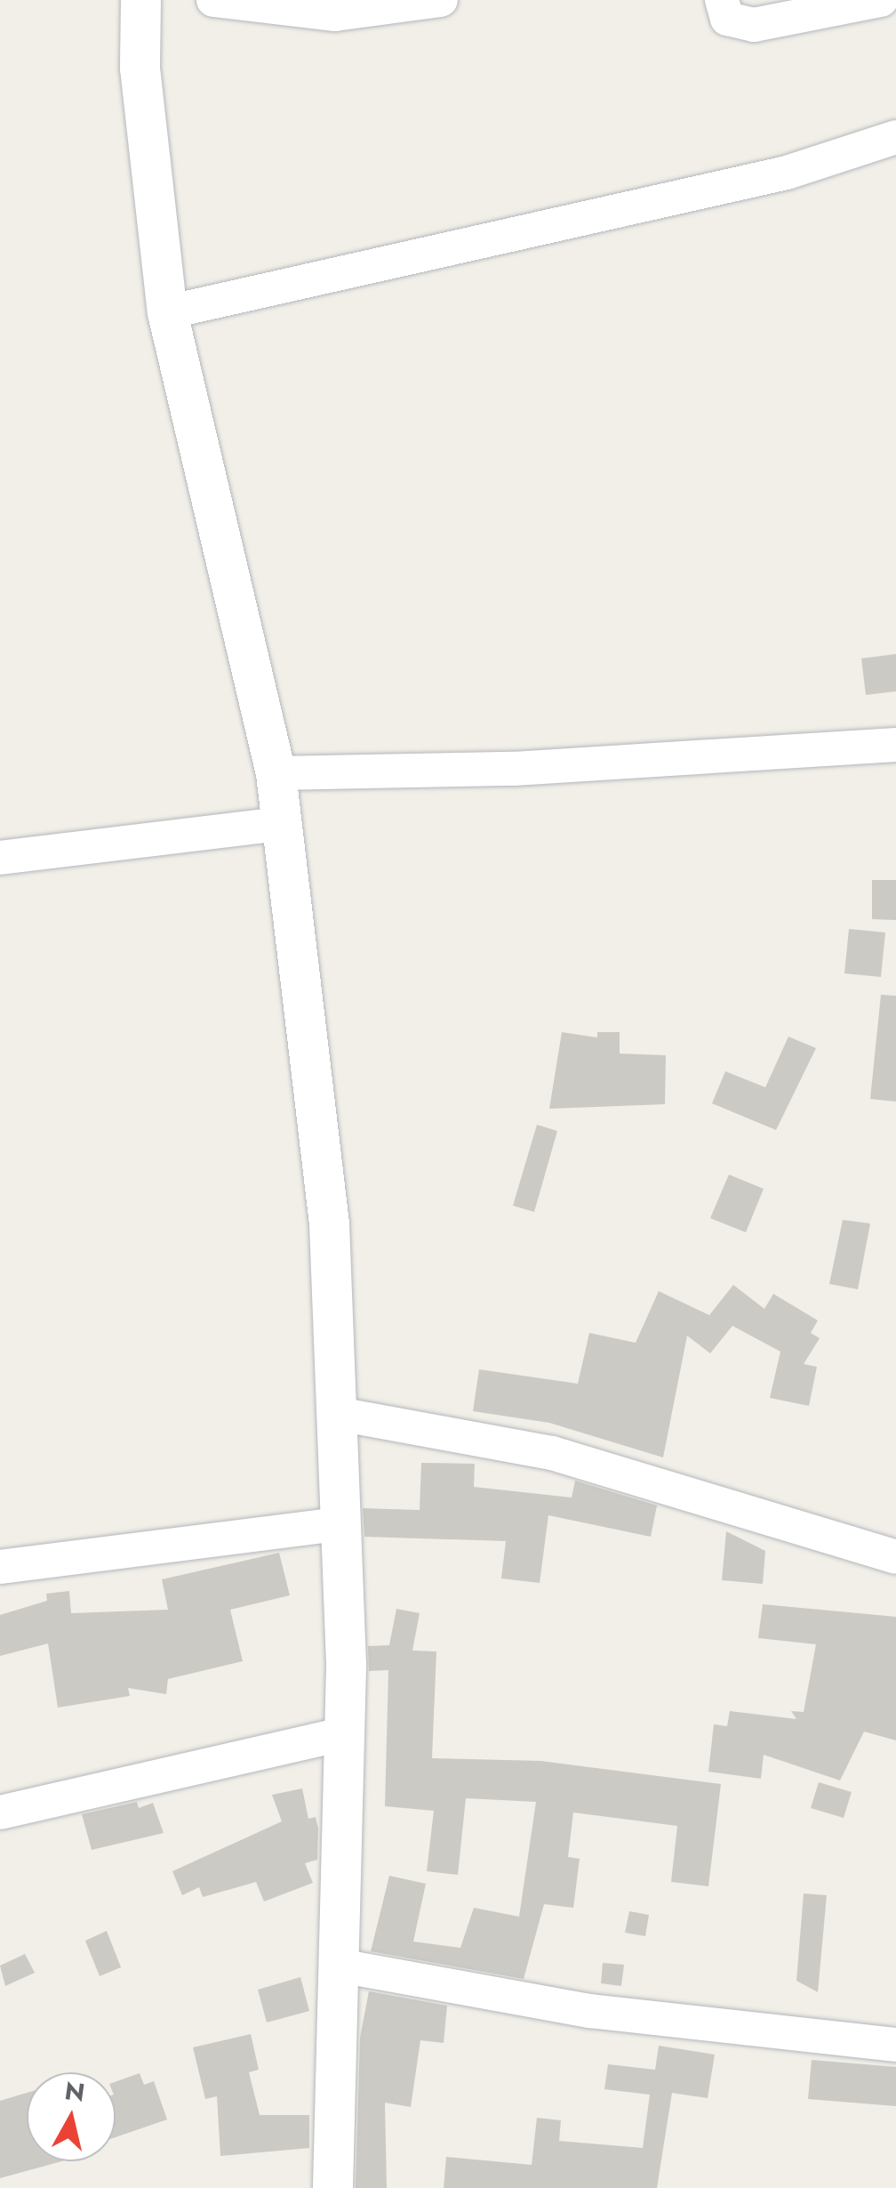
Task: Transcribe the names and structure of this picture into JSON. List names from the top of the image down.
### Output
{
  "north": "top"
}
